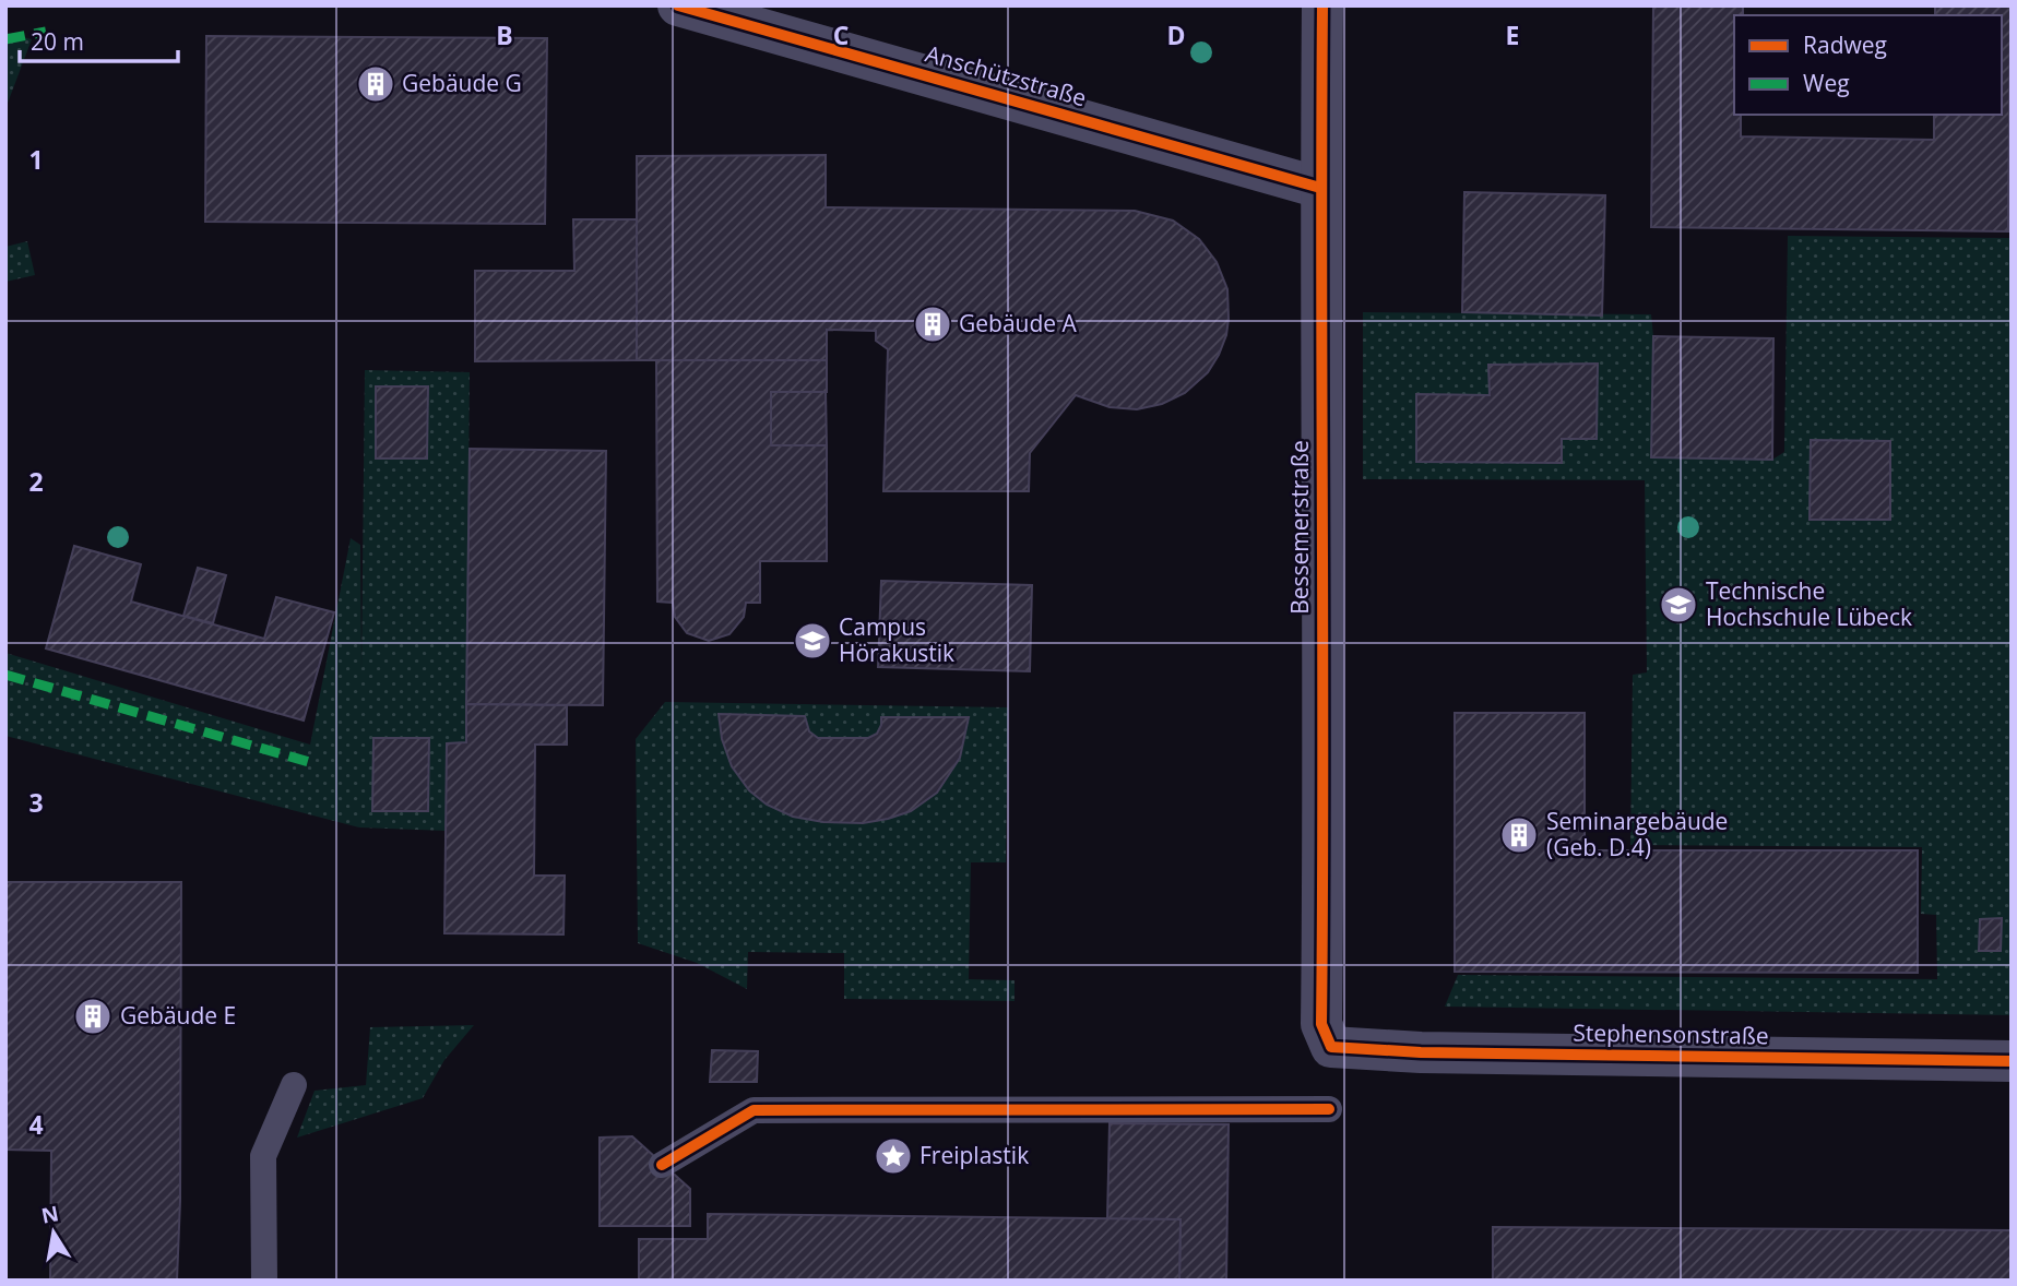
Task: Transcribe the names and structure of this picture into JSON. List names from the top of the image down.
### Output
{
  "streets": {
    "street": ["Anschützstraße", "Bessemerstraße", "Stephensonstraße"]
  },
  "crossings": [
    ["Anschützstraße", "Bessemerstraße"],
    ["Bessemerstraße", "Stephensonstraße"]
  ],
  "places": {
    "building": [
      "Gebäude G",
      "Gebäude A",
      "Seminargebäude (Geb. D.4)",
      "Gebäude E"
    ],
    "school or university": ["Technische Hochschule Lübeck", "Campus Hörakustik"],
    "place": ["Freiplastik"]
  },
  "legend": ["Radweg", "Weg"],
  "scale_bar": "20 m",
  "north": "top",
  "grid": {
    "columns": [
      "B",
      "C",
      "D",
      "E"
    ],
    "rows": [
      "1",
      "2",
      "3",
      "4"
    ]
  }
}
